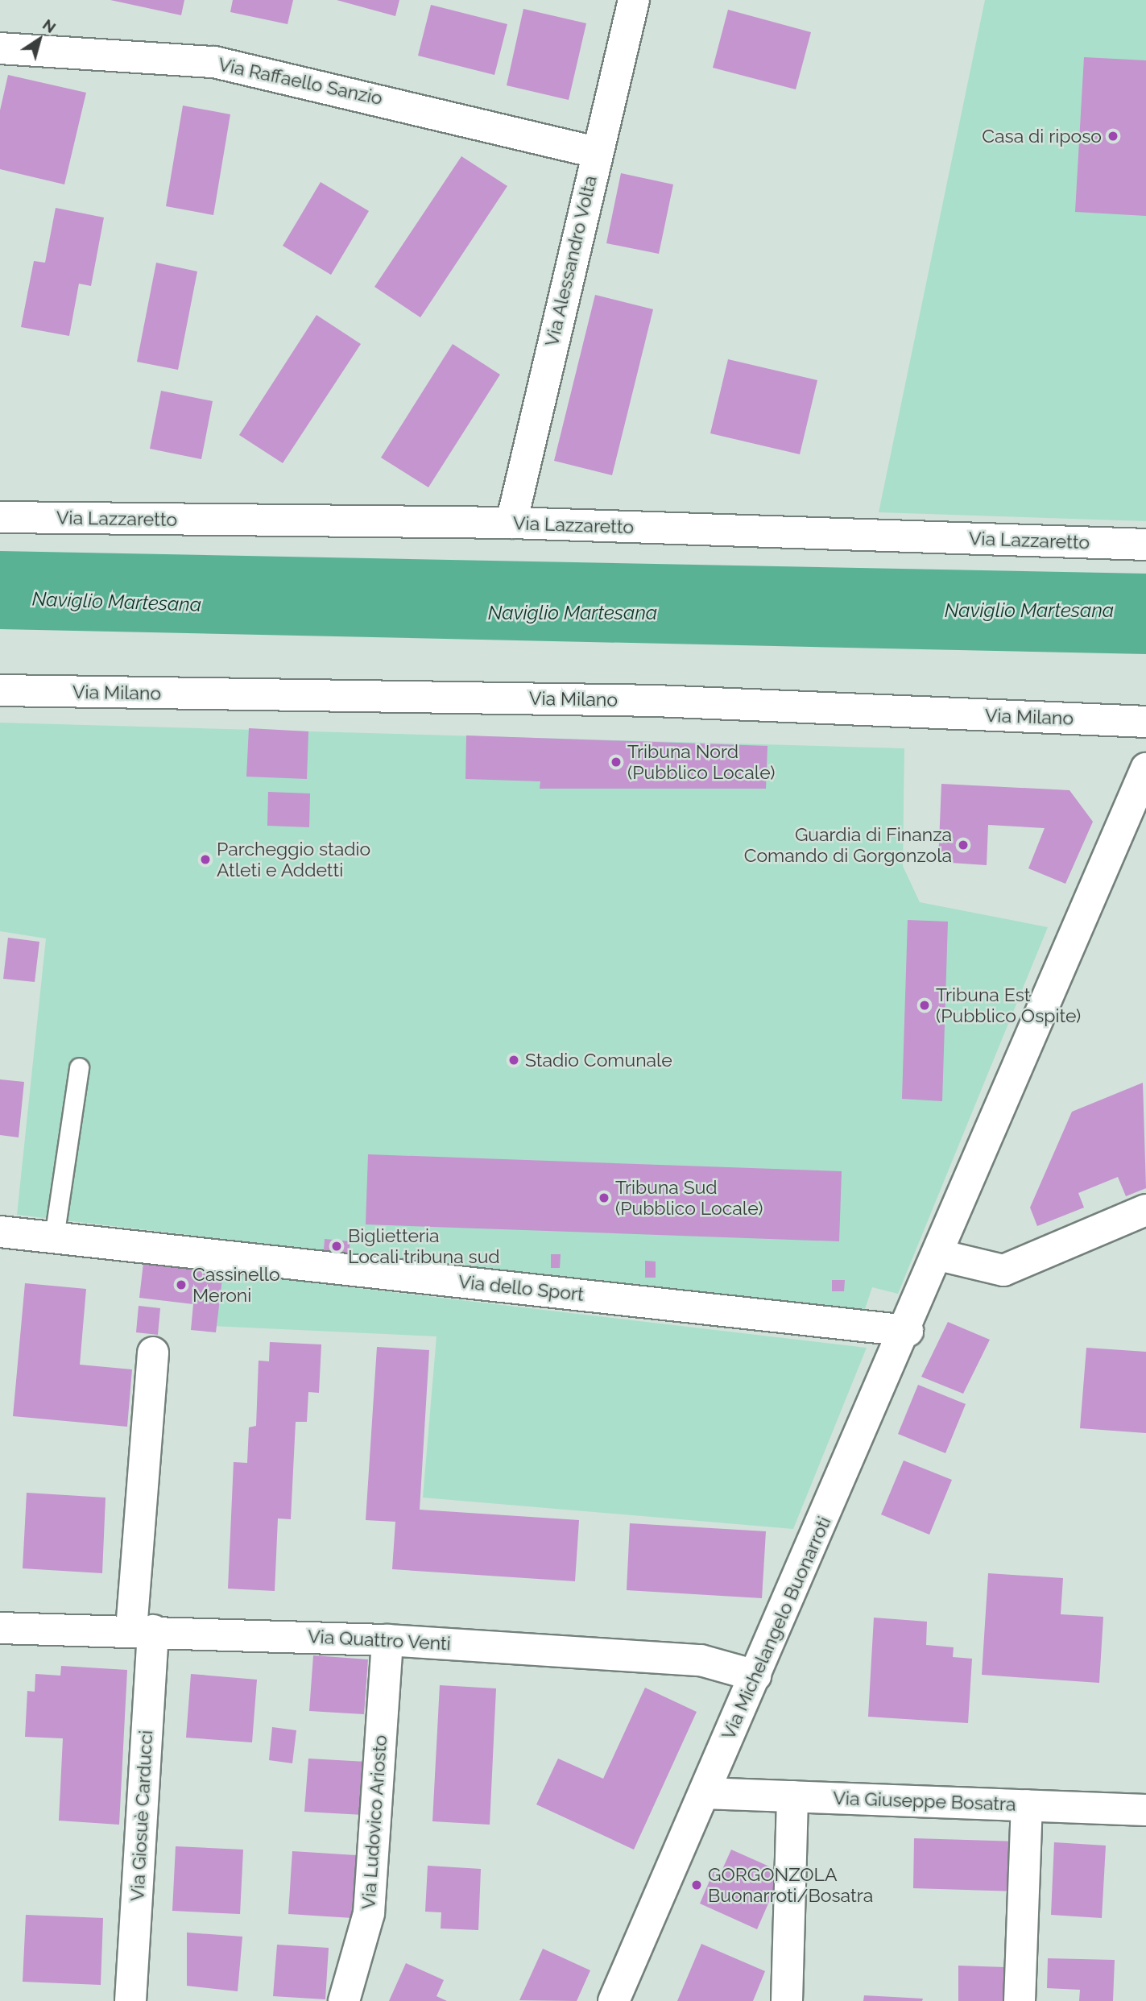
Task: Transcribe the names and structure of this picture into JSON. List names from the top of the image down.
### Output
{
  "streets": {
    "street": [
      "Via Raffaello Sanzio",
      "Via Alessandro Volta",
      "Via Lazzaretto",
      "Via Milano",
      "Via dello Sport",
      "Via Michelangelo Buonarroti",
      "Via Quattro Venti",
      "Via Giuseppe Bosatra",
      "Via Giosuè Carducci",
      "Via Ludovico Ariosto"
    ]
  },
  "crossings": [
    ["Via Raffaello Sanzio", "Via Alessandro Volta"],
    ["Via Alessandro Volta", "Via Lazzaretto"],
    ["Via dello Sport", "Via Michelangelo Buonarroti"],
    ["Via Michelangelo Buonarroti", "Via Quattro Venti"],
    ["Via Michelangelo Buonarroti", "Via Giuseppe Bosatra"],
    ["Via Quattro Venti", "Via Giosuè Carducci"],
    ["Via Quattro Venti", "Via Ludovico Ariosto"]
  ],
  "water": ["Naviglio Martesana"],
  "places": [
    "Casa di riposo",
    "Tribuna Nord (Pubblico Locale)",
    "Guardia di Finanza Comando di Gorgonzola",
    "Parcheggio stadio Atleti e Addetti",
    "Tribuna Est (Pubblico Ospite)",
    "Stadio Comunale",
    "Tribuna Sud (Pubblico Locale)",
    "Biglietteria Locali tribuna sud",
    "Cassinello Meroni",
    "GORGONZOLA Buonarroti/Bosatra"
  ],
  "north": "top right"
}
